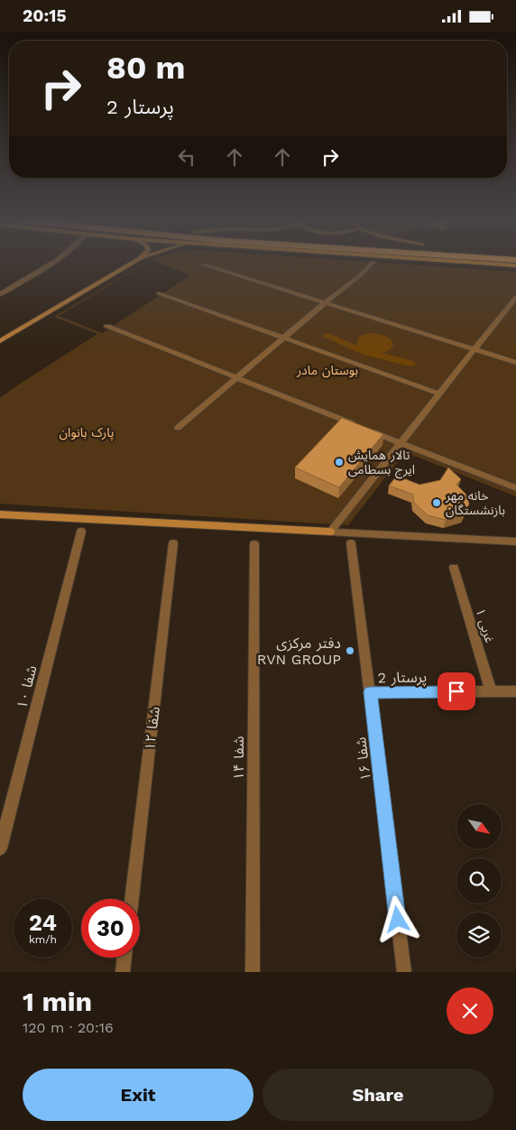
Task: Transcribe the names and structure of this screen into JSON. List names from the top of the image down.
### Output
{
  "streets": {
    "street": [
      "۱ غربی",
      "پرستار 2",
      "شفا ۱۰",
      "شفا ۱۲",
      "شفا ۱۴",
      "شفا ۱۶"
    ]
  },
  "crossings": [
    ["۱ غربی", "پرستار 2"],
    ["پرستار 2", "شفا ۱۶"]
  ],
  "parks": ["بوستان مادر", "پارک بانوان"],
  "places": ["تالار همایش ایرج بسطامی", "خانه مهر بازنشستگان", "دفتر مرکزی RVN GROUP"],
  "north": "bottom right",
  "page": {
    "status": "20:15",
    "turn": ["80 m", "پرستار 2"],
    "speed": "24 km/h",
    "limit": "30",
    "heading": ["1 min", "120 m · 20:16"],
    "buttons": ["Exit", "Share"]
  }
}
